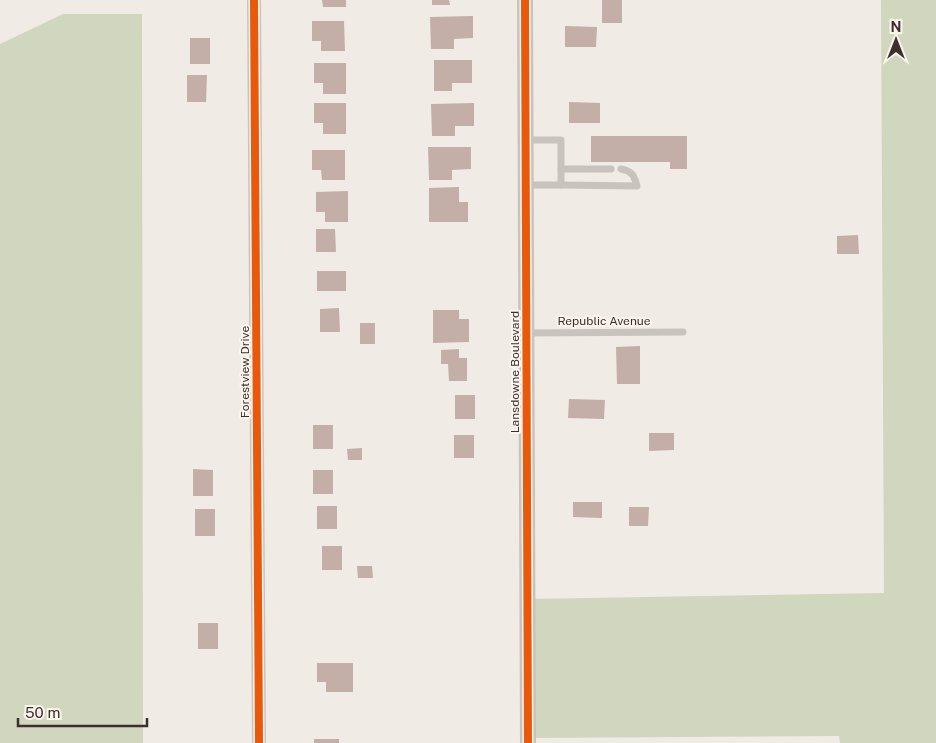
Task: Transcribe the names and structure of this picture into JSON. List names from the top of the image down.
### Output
{
  "streets": {
    "street": ["Forestview Drive", "Lansdowne Boulevard"],
    "lane": ["Republic Avenue"]
  },
  "crossings": [
    ["Republic Avenue", "Lansdowne Boulevard"]
  ],
  "scale_bar": "50 m",
  "north": "top"
}
